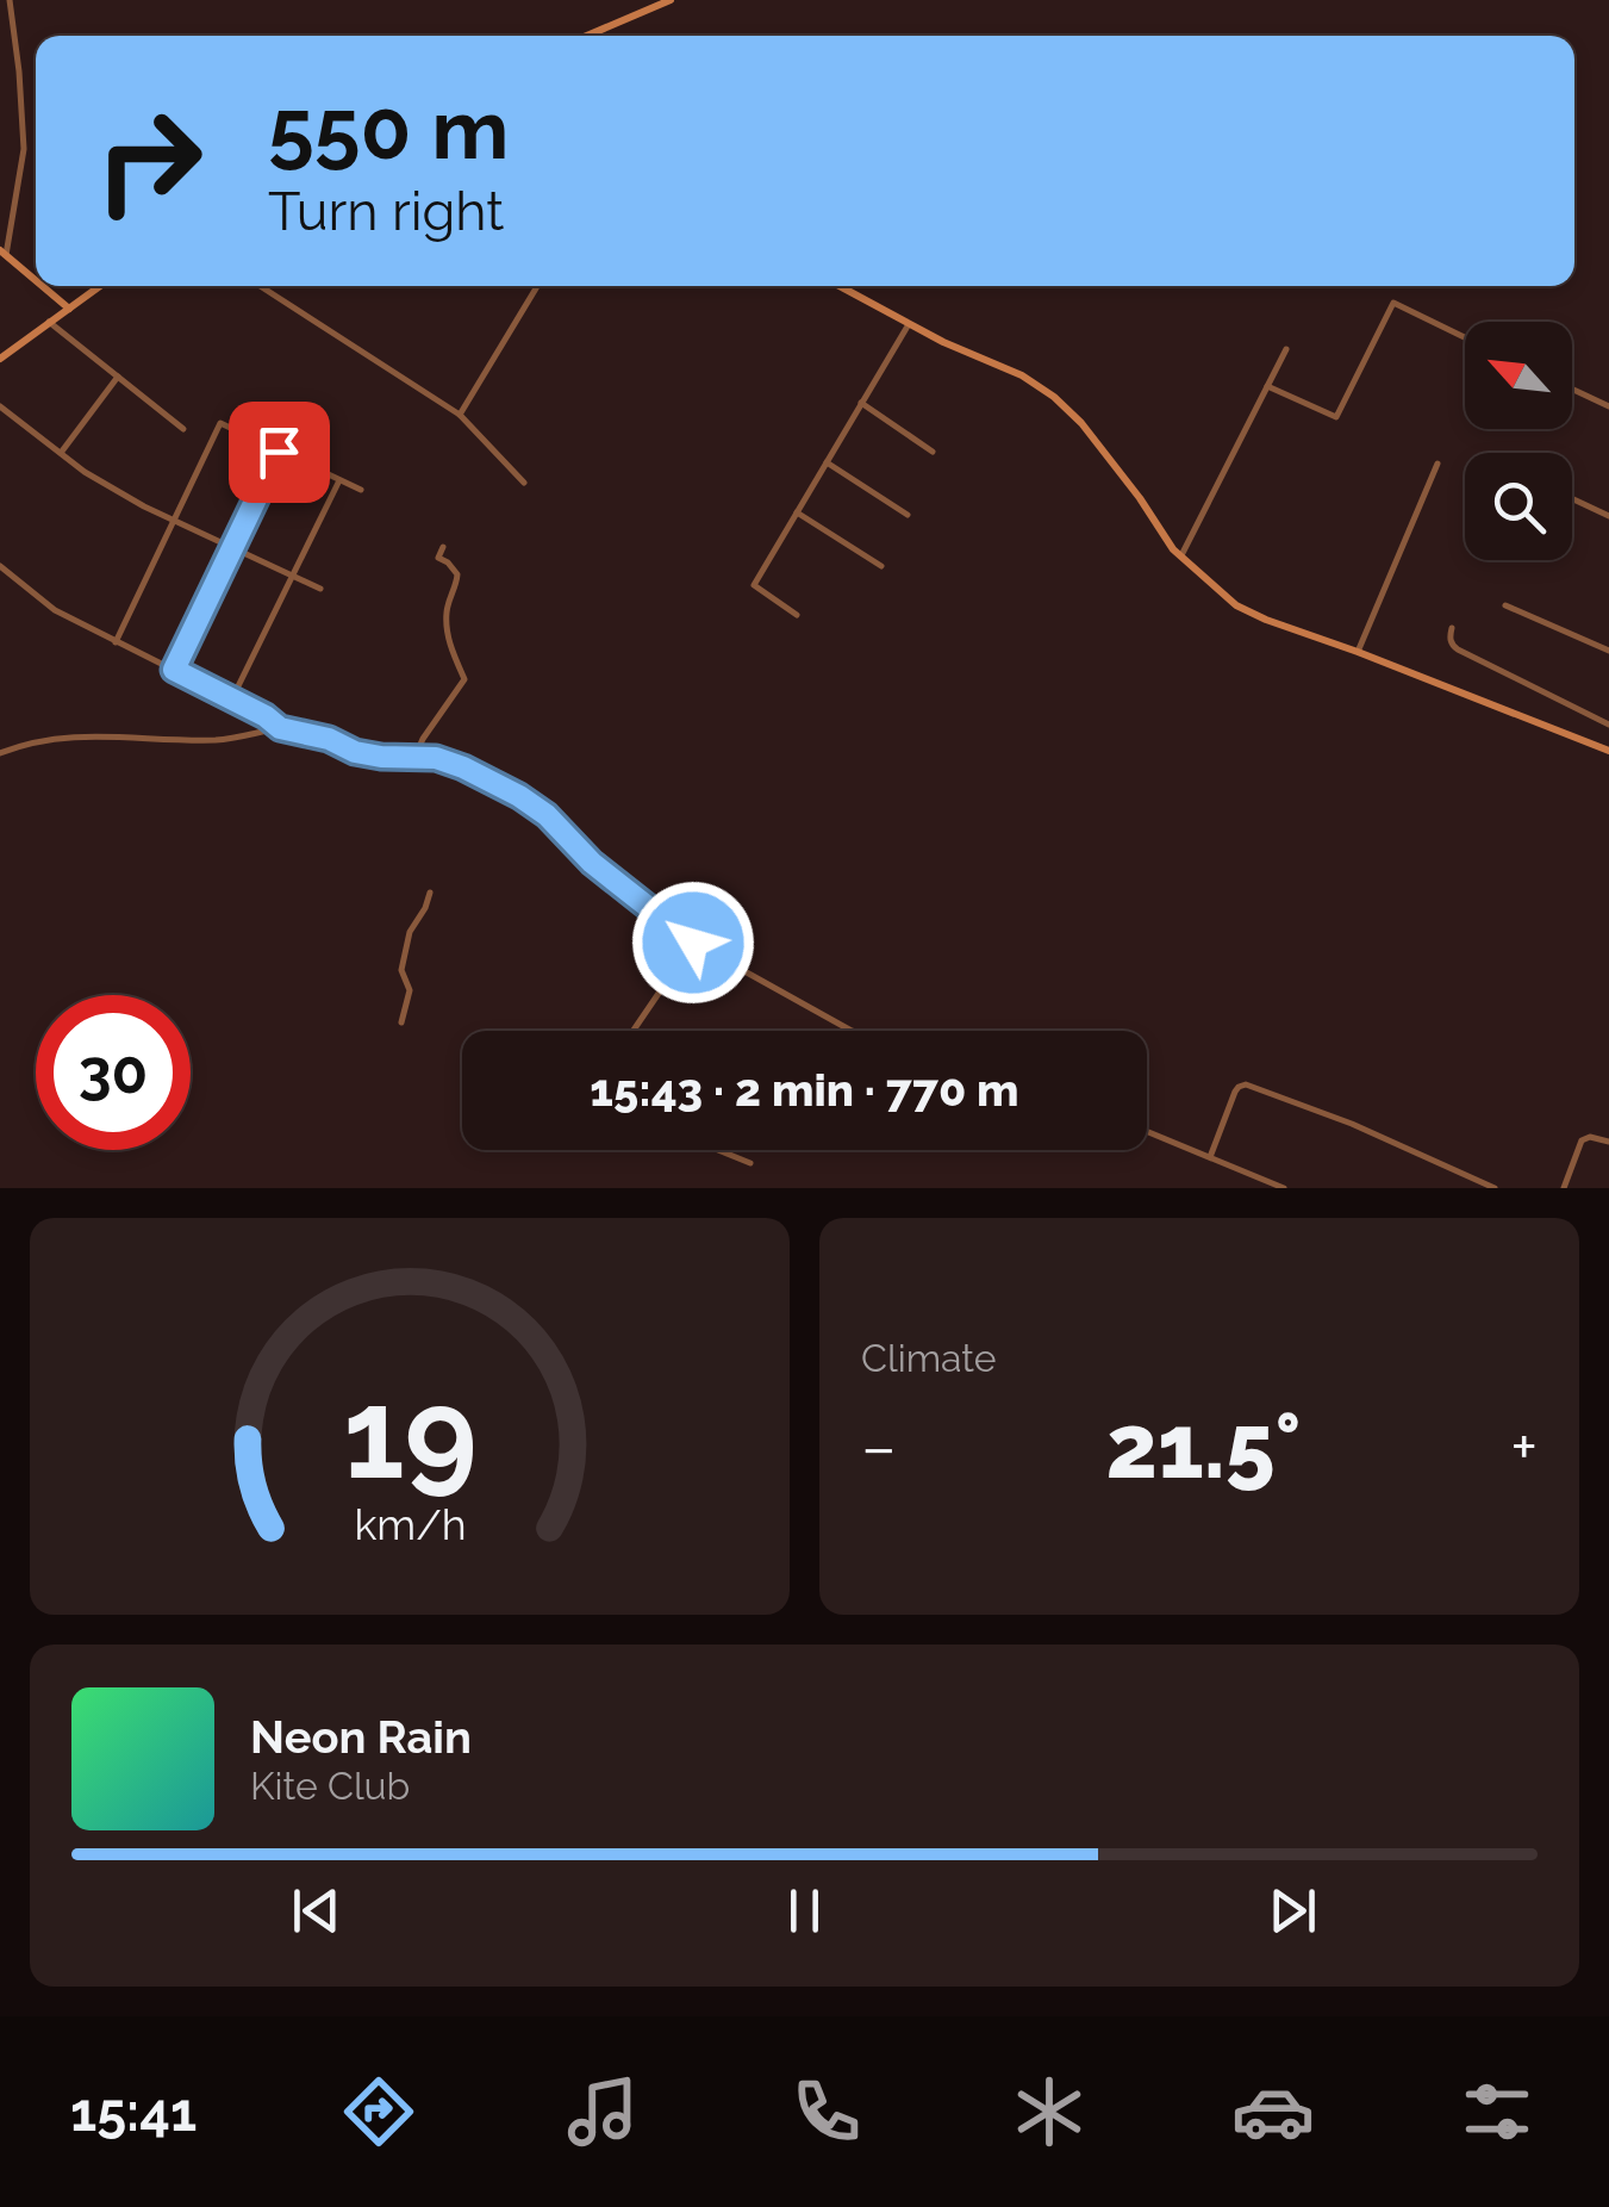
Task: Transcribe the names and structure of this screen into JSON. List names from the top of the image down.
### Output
{
  "north": "top left",
  "page": {
    "turn": ["550 m", "Turn right"],
    "limit": "30",
    "trip": "15:43 · 2 min · 770 m",
    "tile": "Climate",
    "heat": ["−", "21.5°", "+"],
    "song": ["Neon Rain", "Kite Club"],
    "tabs": "15:41",
    "gauge": ["19", "km/h"]
  }
}
